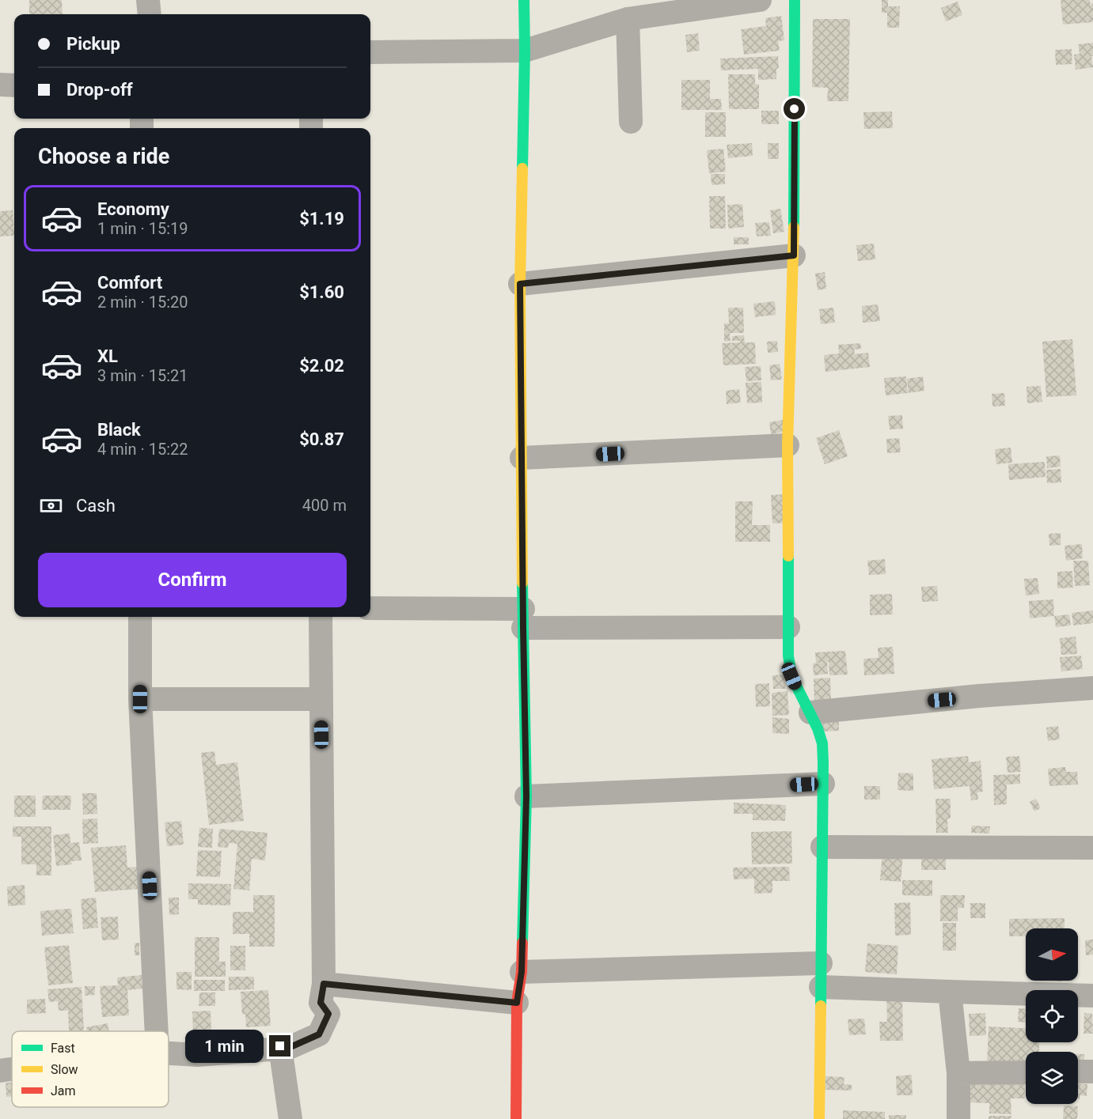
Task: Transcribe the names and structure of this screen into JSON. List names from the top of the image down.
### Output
{
  "legend": ["Fast", "Slow", "Jam"],
  "north": "right",
  "page": {
    "banner": ["Pickup", "Drop-off"],
    "heading": "Choose a ride",
    "list": [
      {
        "name": "Economy",
        "note": "1 min · 15:19",
        "value": "$1.19"
      },
      {
        "name": "Comfort",
        "note": "2 min · 15:20",
        "value": "$1.60"
      },
      {
        "name": "XL",
        "note": "3 min · 15:21",
        "value": "$2.02"
      },
      {
        "name": "Black",
        "note": "4 min · 15:22",
        "value": "$0.87"
      }
    ],
    "pay": ["Cash", "400 m"],
    "buttons": "Confirm",
    "bubble": "1 min"
  }
}
